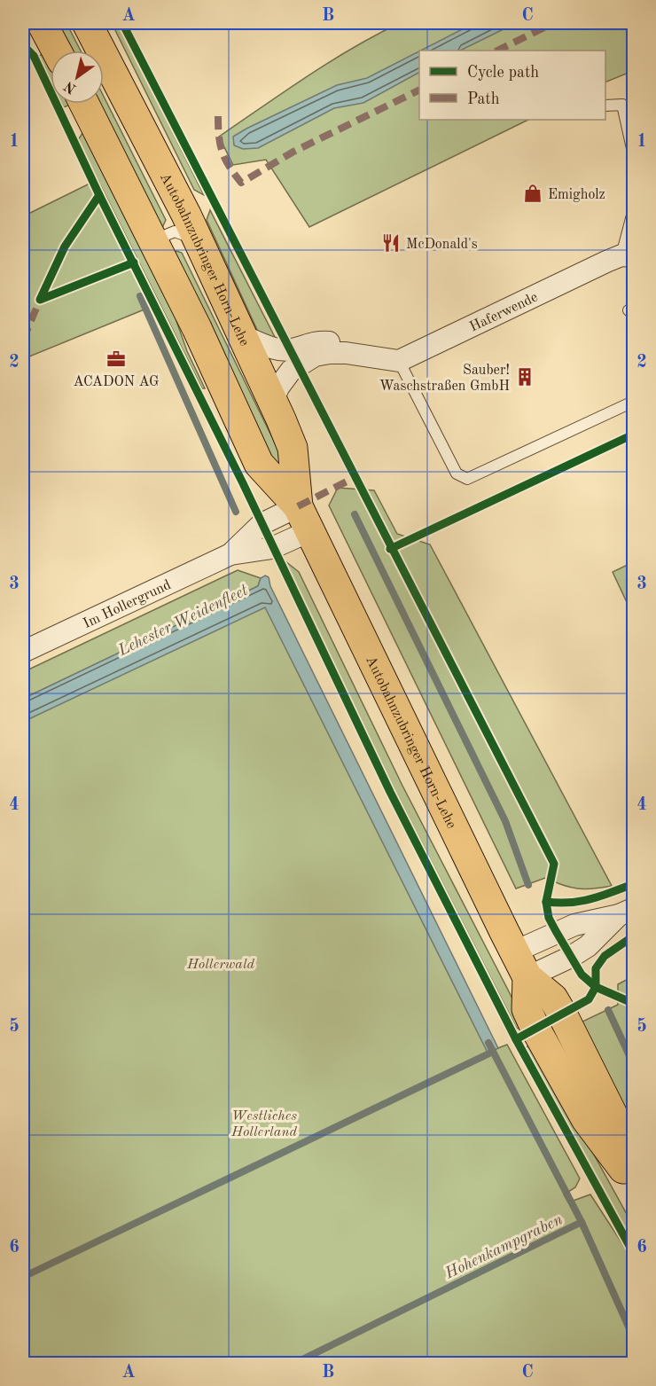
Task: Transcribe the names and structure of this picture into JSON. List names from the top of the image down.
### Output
{
  "streets": {
    "main road": ["Autobahnzubringer Horn-Lehe"],
    "street": ["Haferwende", "Im Hollergrund"]
  },
  "crossings": [
    ["Autobahnzubringer Horn-Lehe", "Im Hollergrund"]
  ],
  "water": ["Lehester Weidenfleet", "Hohenkampgraben"],
  "parks": ["Hollerwald", "Westliches Hollerland"],
  "places": {
    "shop": ["Emigholz"],
    "restaurant": ["McDonald's"],
    "office": ["ACADON AG"],
    "building": ["Sauber! Waschstraßen GmbH"]
  },
  "legend": ["Cycle path", "Path"],
  "north": "bottom left",
  "grid": {
    "columns": ["A", "B", "C"],
    "rows": [
      "1",
      "2",
      "3",
      "4",
      "5",
      "6"
    ]
  }
}
